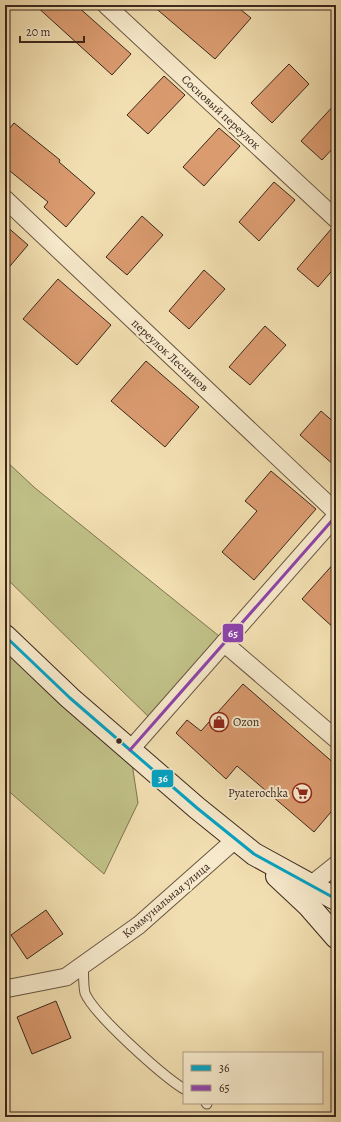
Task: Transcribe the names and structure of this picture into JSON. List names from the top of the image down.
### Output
{
  "streets": {
    "street": ["Сосновый переулок", "переулок Лесников", "Коммунальная улица"]
  },
  "places": {
    "shop": ["Ozon"],
    "supermarket": ["Pyaterochka"]
  },
  "lines": ["transit line 65", "transit line 36"],
  "legend": ["36", "65"],
  "scale_bar": "20 m"
}
